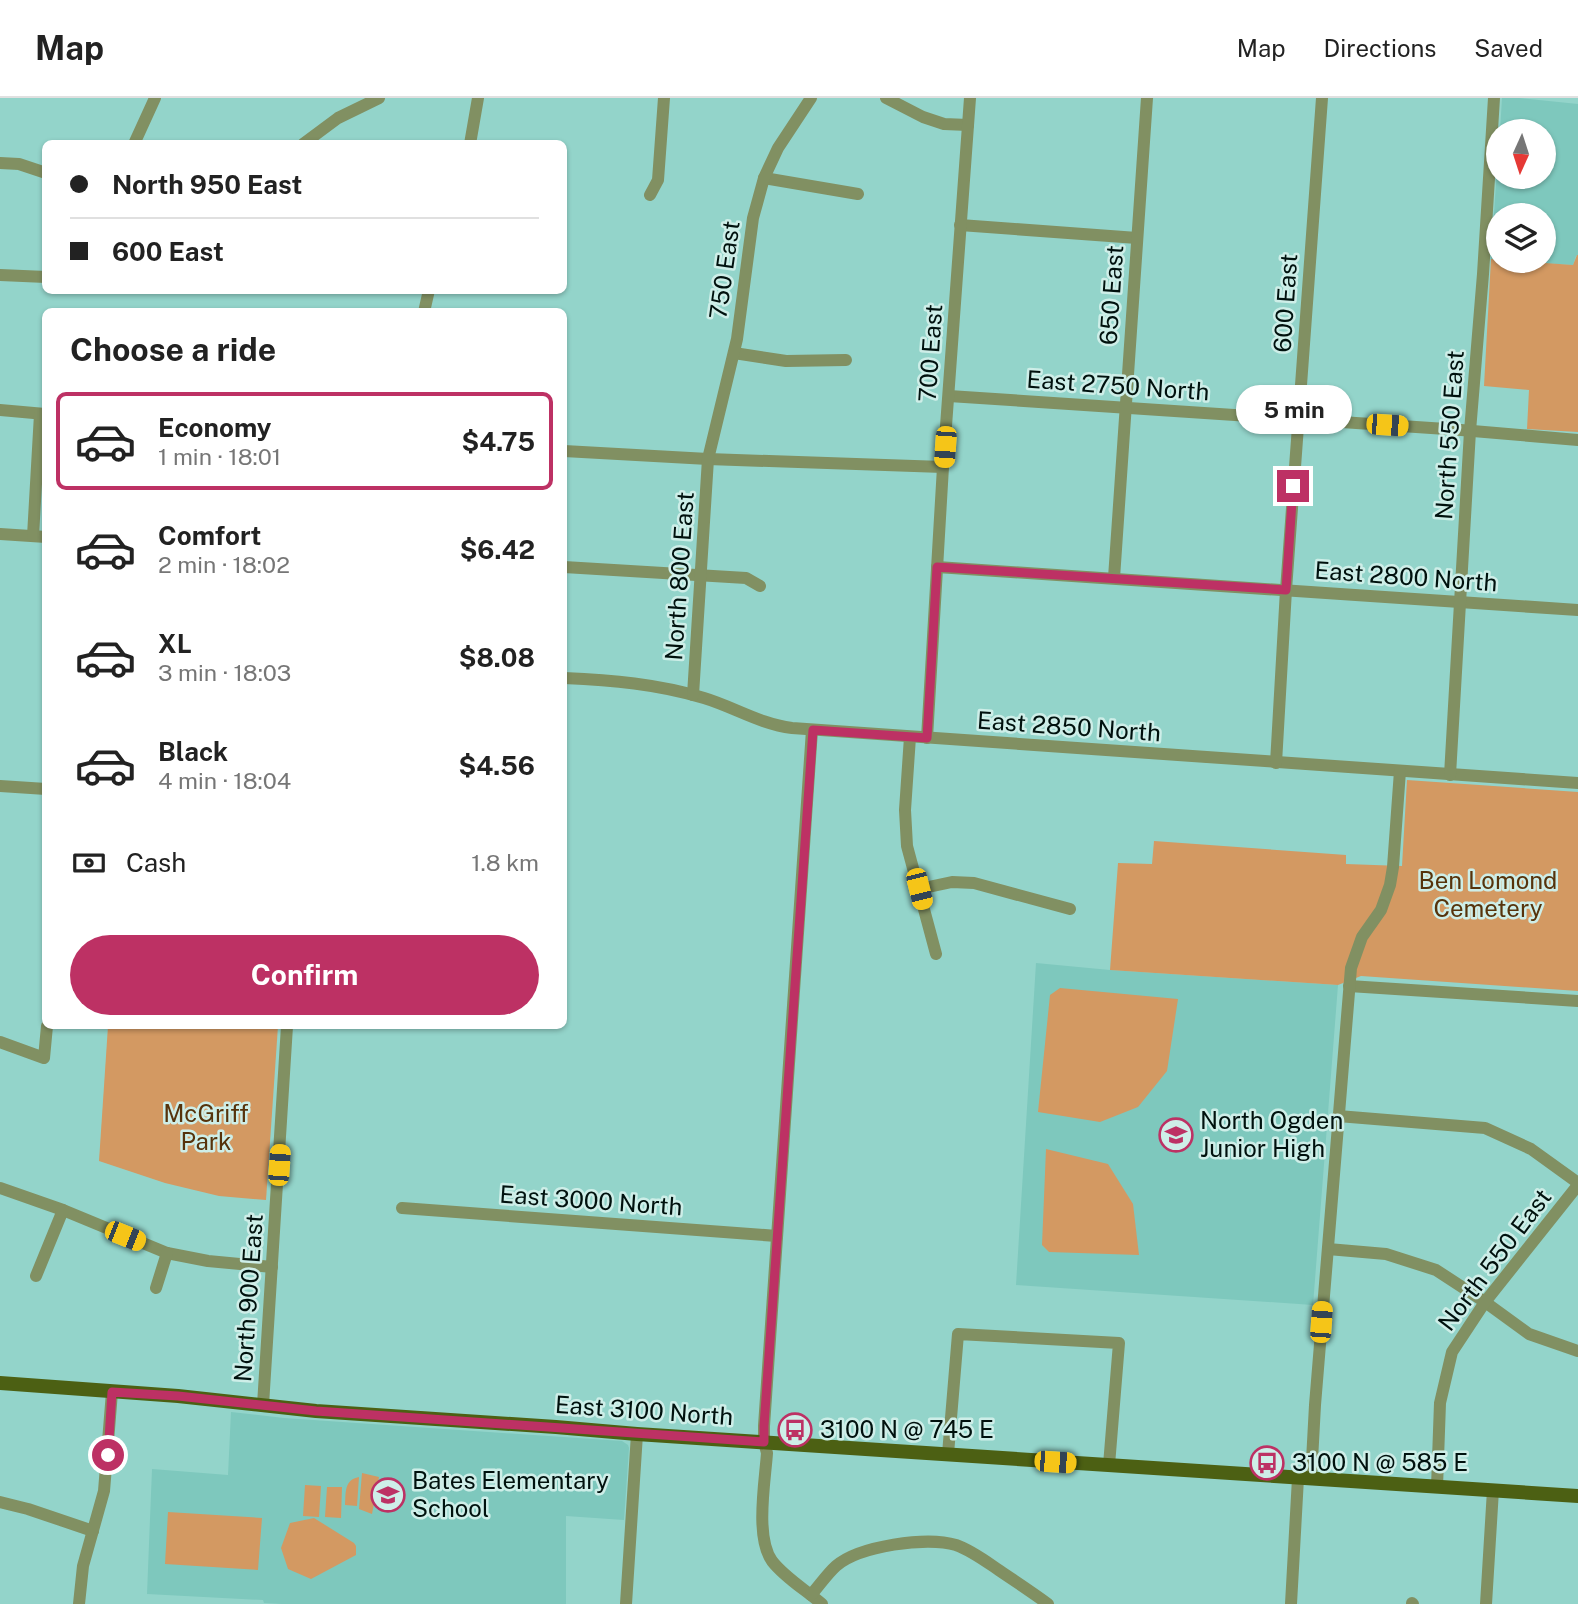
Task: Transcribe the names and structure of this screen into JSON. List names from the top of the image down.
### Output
{
  "streets": {
    "main road": ["East 3100 North"],
    "street": [
      "750 East",
      "650 East",
      "600 East",
      "700 East",
      "East 2750 North",
      "North 550 East",
      "North 800 East",
      "East 2800 North",
      "East 2850 North",
      "East 3000 North",
      "North 900 East"
    ]
  },
  "crossings": [
    ["750 East", "North 800 East"],
    ["650 East", "East 2750 North"],
    ["650 East", "East 2800 North"],
    ["600 East", "East 2750 North"],
    ["600 East", "East 2800 North"],
    ["600 East", "East 2850 North"],
    ["700 East", "East 2750 North"],
    ["700 East", "East 2800 North"],
    ["700 East", "East 2850 North"],
    ["East 2750 North", "North 550 East"],
    ["North 550 East", "East 2800 North"],
    ["North 550 East", "East 2850 North"],
    ["North 550 East", "East 3100 North"],
    ["North 800 East", "East 2850 North"],
    ["North 900 East", "East 3100 North"]
  ],
  "parks": ["Ben Lomond Cemetery", "McGriff Park"],
  "places": {
    "school or university": ["North Ogden Junior High", "Bates Elementary School"],
    "bus stop": ["3100 N @ 745 E", "3100 N @ 585 E"]
  },
  "north": "bottom",
  "page": {
    "header": "Map",
    "nav": ["Map", "Directions", "Saved"],
    "banner": ["North 950 East", "600 East"],
    "heading": "Choose a ride",
    "bubble": "5 min",
    "list": [
      {
        "name": "Economy",
        "note": "1 min · 18:01",
        "value": "$4.75"
      },
      {
        "name": "Comfort",
        "note": "2 min · 18:02",
        "value": "$6.42"
      },
      {
        "name": "XL",
        "note": "3 min · 18:03",
        "value": "$8.08"
      },
      {
        "name": "Black",
        "note": "4 min · 18:04",
        "value": "$4.56"
      }
    ],
    "pay": ["Cash", "1.8 km"],
    "buttons": "Confirm"
  }
}
